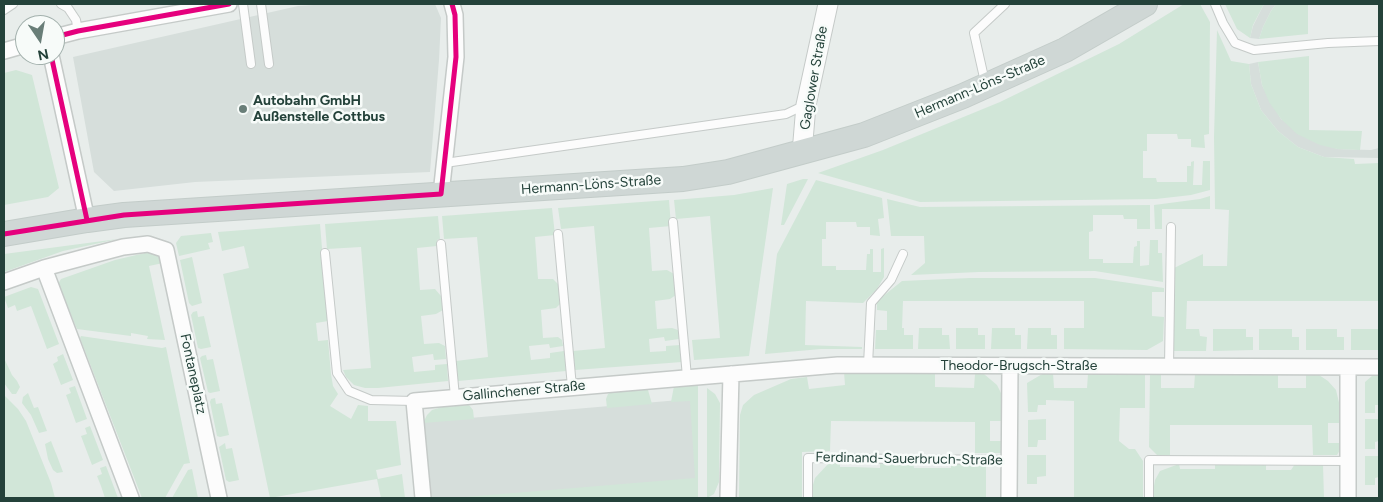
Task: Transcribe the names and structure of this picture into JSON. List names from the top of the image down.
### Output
{
  "streets": {
    "main road": ["Hermann-Löns-Straße"],
    "street": [
      "Gaglower Straße",
      "Theodor-Brugsch-Straße",
      "Fontaneplatz",
      "Gallinchener Straße",
      "Ferdinand-Sauerbruch-Straße"
    ]
  },
  "crossings": [
    ["Gaglower Straße", "Hermann-Löns-Straße"],
    ["Theodor-Brugsch-Straße", "Gallinchener Straße"],
    ["Theodor-Brugsch-Straße", "Ferdinand-Sauerbruch-Straße"]
  ],
  "places": ["Autobahn GmbH Außenstelle Cottbus"],
  "north": "bottom"
}
